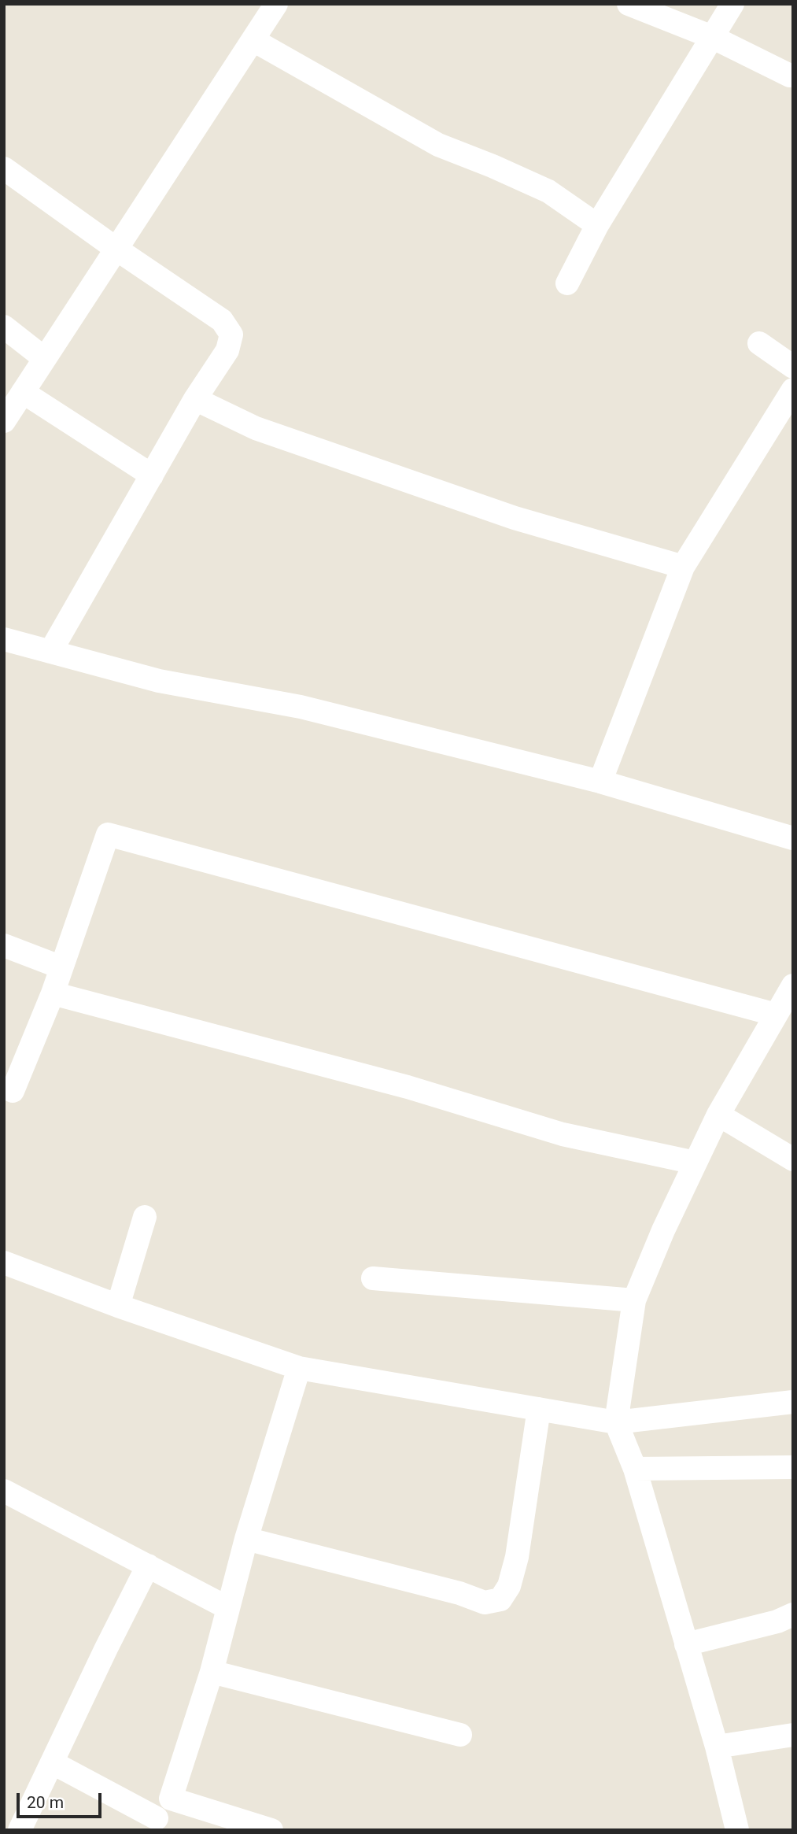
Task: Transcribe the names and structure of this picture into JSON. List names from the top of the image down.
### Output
{
  "scale_bar": "20 m"
}
